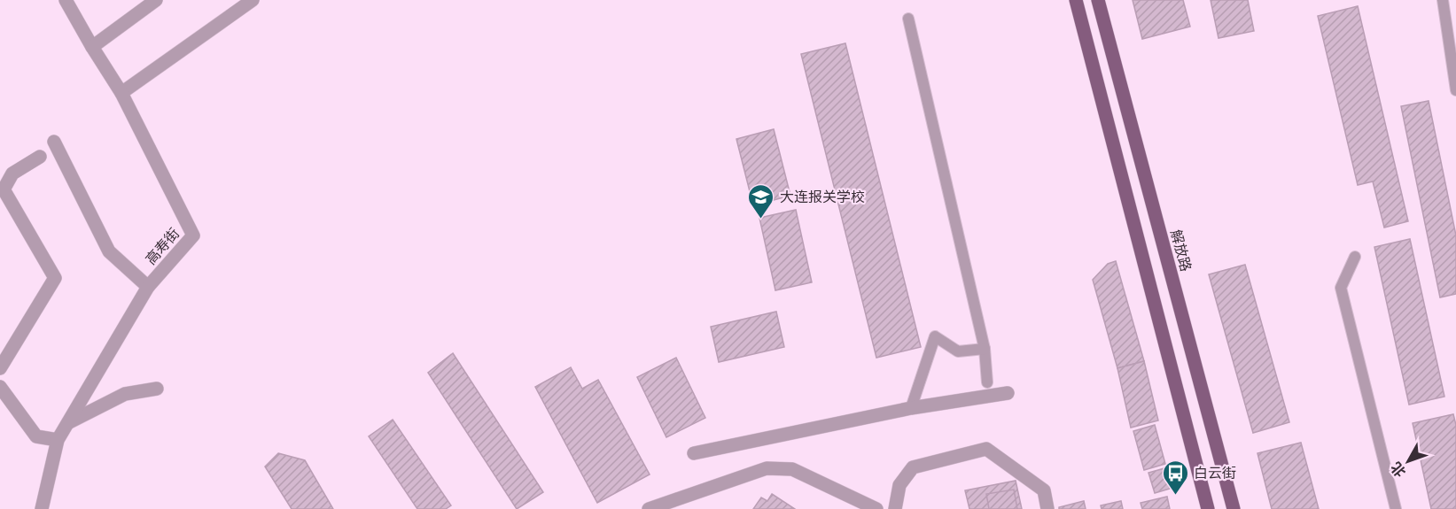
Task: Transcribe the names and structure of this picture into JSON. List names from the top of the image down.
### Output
{
  "streets": {
    "main road": ["解放路"],
    "street": ["高寿街"]
  },
  "places": {
    "school or university": ["大连报关学校"],
    "bus stop": ["白云街"]
  },
  "north": "bottom left"
}
